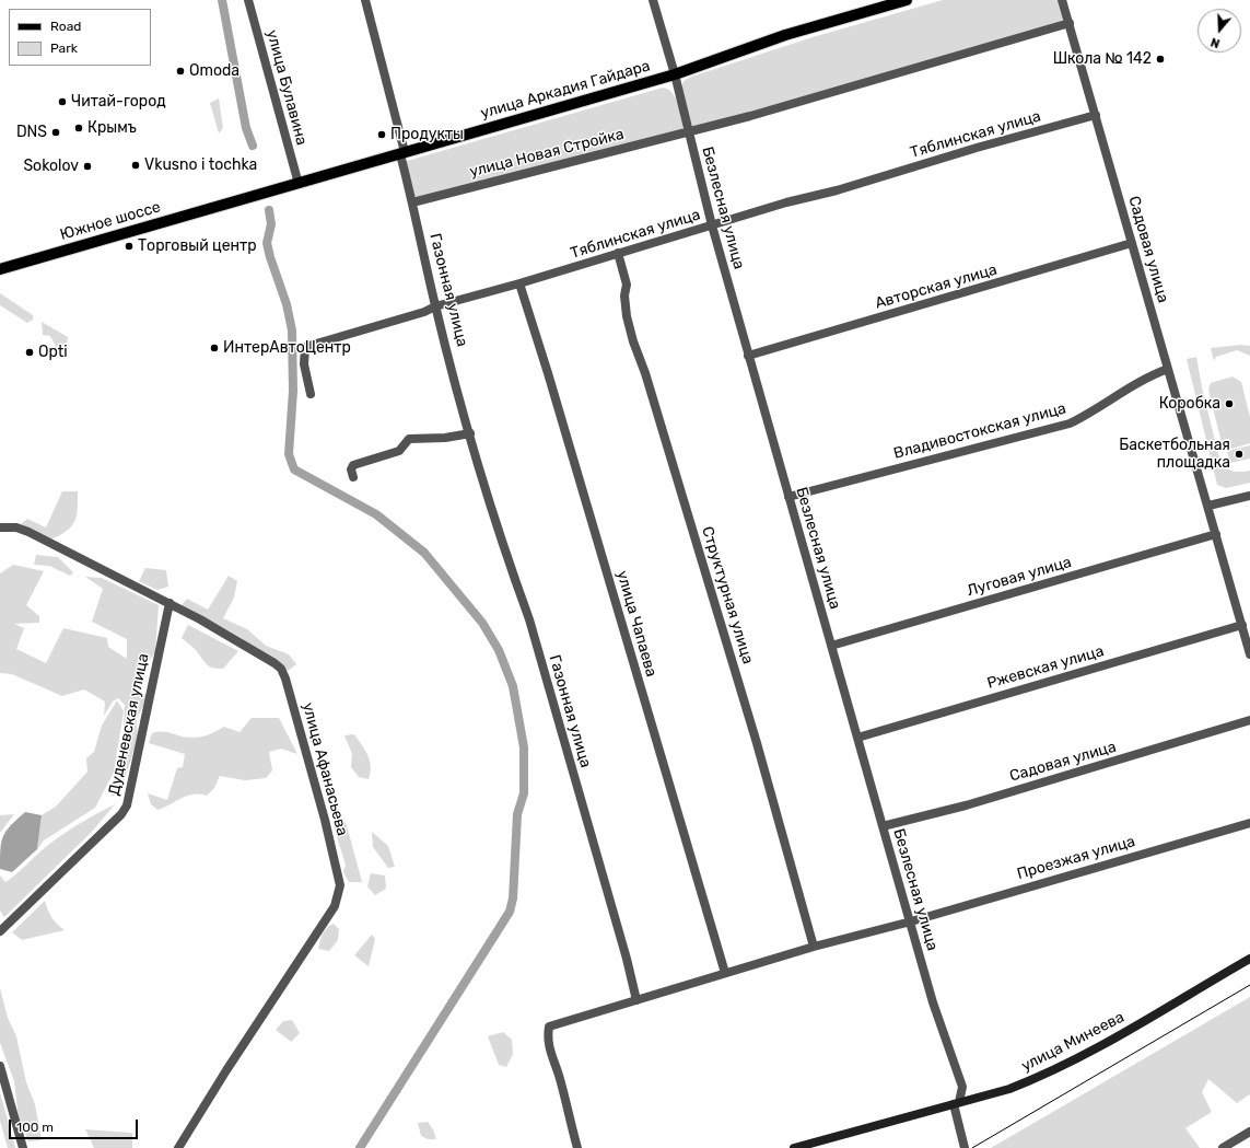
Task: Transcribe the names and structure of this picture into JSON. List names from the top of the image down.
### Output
{
  "streets": {
    "main road": ["улица Аркадия Гайдара", "Южное шоссе", "улица Минеева"],
    "street": [
      "улица Булавина",
      "Тяблинская улица",
      "улица Новая Стройка",
      "Безлесная улица",
      "Садовая улица",
      "Авторская улица",
      "Газонная улица",
      "Владивостокская улица",
      "Луговая улица",
      "Структурная улица",
      "улица Чапаева",
      "Ржевская улица",
      "Дуденевская улица",
      "улица Афанасьева",
      "Проезжая улица"
    ]
  },
  "crossings": [
    ["улица Булавина", "улица Аркадия Гайдара"],
    ["улица Аркадия Гайдара", "Безлесная улица"],
    ["улица Аркадия Гайдара", "Южное шоссе"],
    ["улица Аркадия Гайдара", "Газонная улица"],
    ["Тяблинская улица", "Безлесная улица"],
    ["Тяблинская улица", "Садовая улица"],
    ["Тяблинская улица", "Газонная улица"],
    ["Тяблинская улица", "Структурная улица"],
    ["Тяблинская улица", "улица Чапаева"],
    ["улица Новая Стройка", "Безлесная улица"],
    ["улица Новая Стройка", "Садовая улица"],
    ["улица Новая Стройка", "Газонная улица"],
    ["Безлесная улица", "Садовая улица"],
    ["Безлесная улица", "Авторская улица"],
    ["Безлесная улица", "Владивостокская улица"],
    ["Безлесная улица", "Луговая улица"],
    ["Безлесная улица", "Ржевская улица"],
    ["Безлесная улица", "Проезжая улица"],
    ["Безлесная улица", "улица Минеева"],
    ["Садовая улица", "Авторская улица"],
    ["Садовая улица", "Владивостокская улица"],
    ["Садовая улица", "Луговая улица"],
    ["Садовая улица", "Ржевская улица"],
    ["Газонная улица", "Проезжая улица"],
    ["Структурная улица", "Проезжая улица"],
    ["улица Чапаева", "Проезжая улица"],
    ["Дуденевская улица", "улица Афанасьева"]
  ],
  "places": [
    "Школа № 142",
    "Omoda",
    "Читай-город",
    "Крымъ",
    "DNS",
    "Продукты",
    "Vkusno i tochka",
    "Sokolov",
    "Торговый центр",
    "ИнтерАвтоЦентр",
    "Opti",
    "Коробка",
    "Баскетбольная площадка"
  ],
  "legend": ["Road", "Park"],
  "scale_bar": "100 m",
  "north": "bottom"
}
